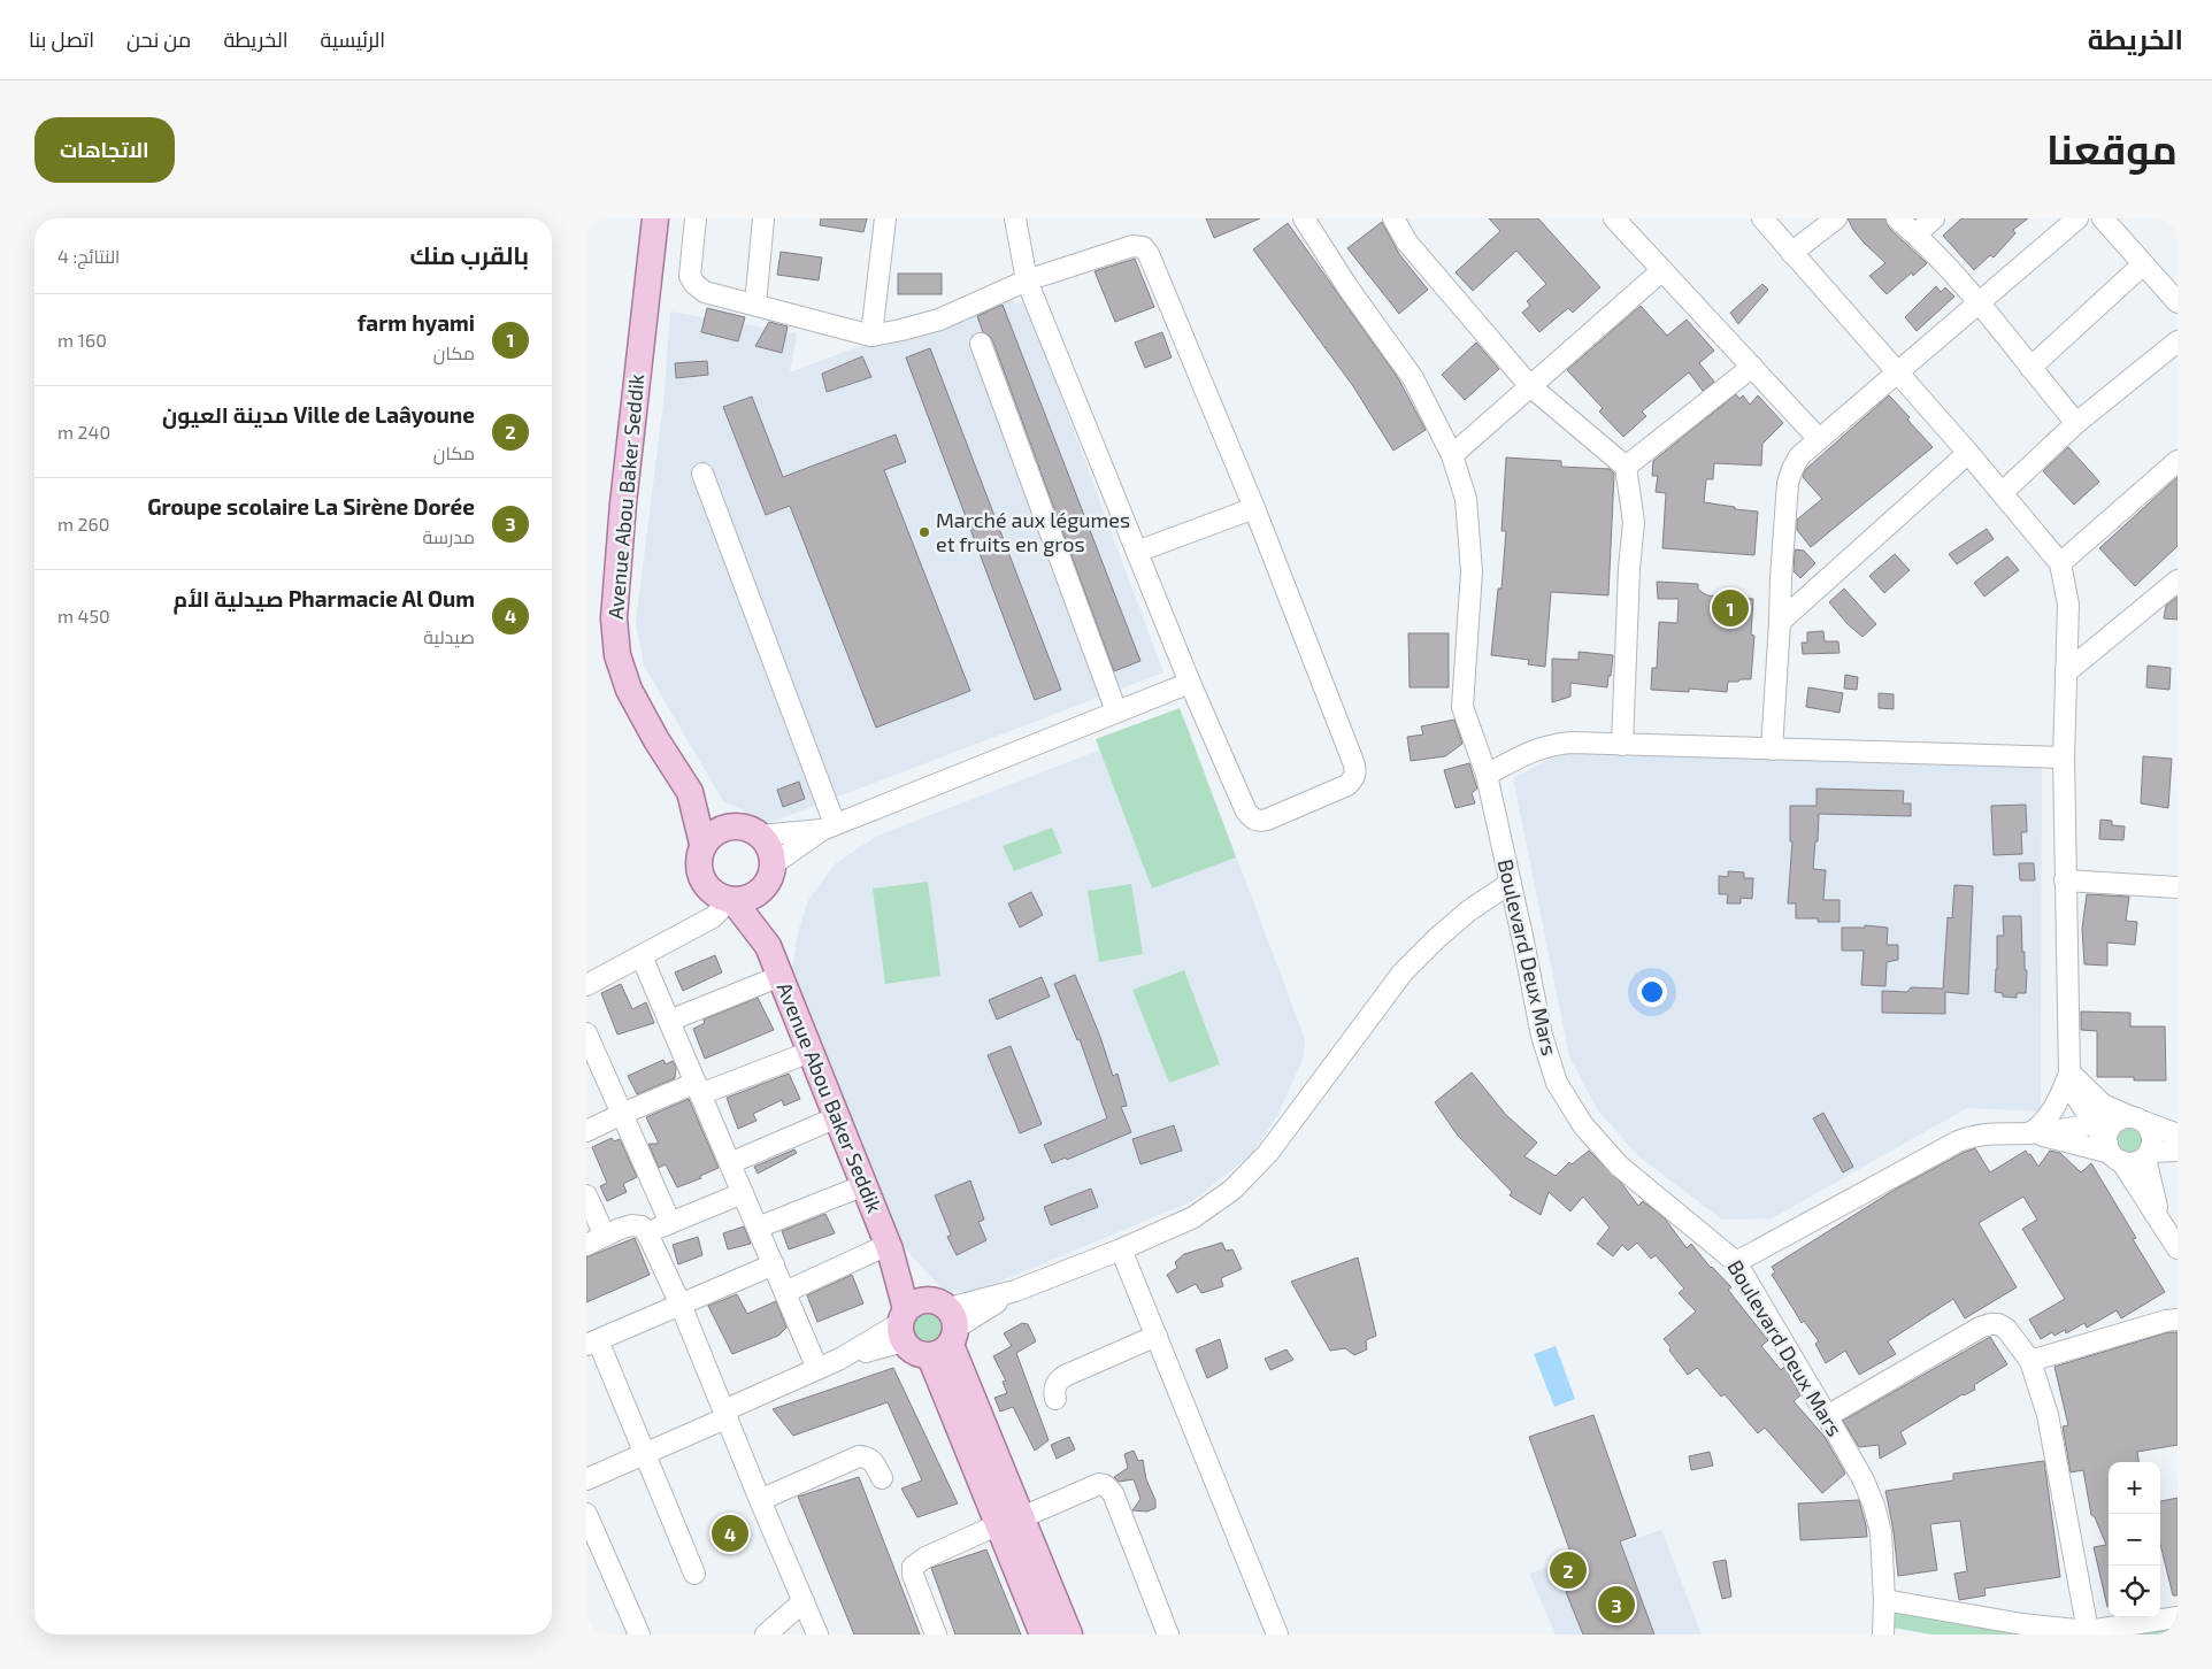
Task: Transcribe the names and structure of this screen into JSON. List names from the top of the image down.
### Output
{
  "streets": {
    "main road": ["Avenue Abou Baker Seddik"],
    "street": ["Boulevard Deux Mars"]
  },
  "places": ["Marché aux légumes et fruits en gros"],
  "page": {
    "header": "الخريطة",
    "nav": [
      "الرئيسية",
      "الخريطة",
      "من نحن",
      "اتصل بنا"
    ],
    "title": "موقعنا",
    "buttons": "الاتجاهات",
    "heading": ["بالقرب منك", "النتائج: 4"],
    "list": [
      {
        "mark": "1",
        "name": "farm hyami",
        "note": "مكان",
        "value": "160 m"
      },
      {
        "mark": "2",
        "name": "Ville de Laâyoune مدينة العيون",
        "note": "مكان",
        "value": "240 m"
      },
      {
        "mark": "3",
        "name": "Groupe scolaire La Sirène Dorée",
        "note": "مدرسة",
        "value": "260 m"
      },
      {
        "mark": "4",
        "name": "Pharmacie Al Oum صيدلية الأم",
        "note": "صيدلية",
        "value": "450 m"
      }
    ],
    "pins": [
      "1",
      "4",
      "2",
      "3"
    ],
    "map_buttons": ["+", "−"]
  }
}
